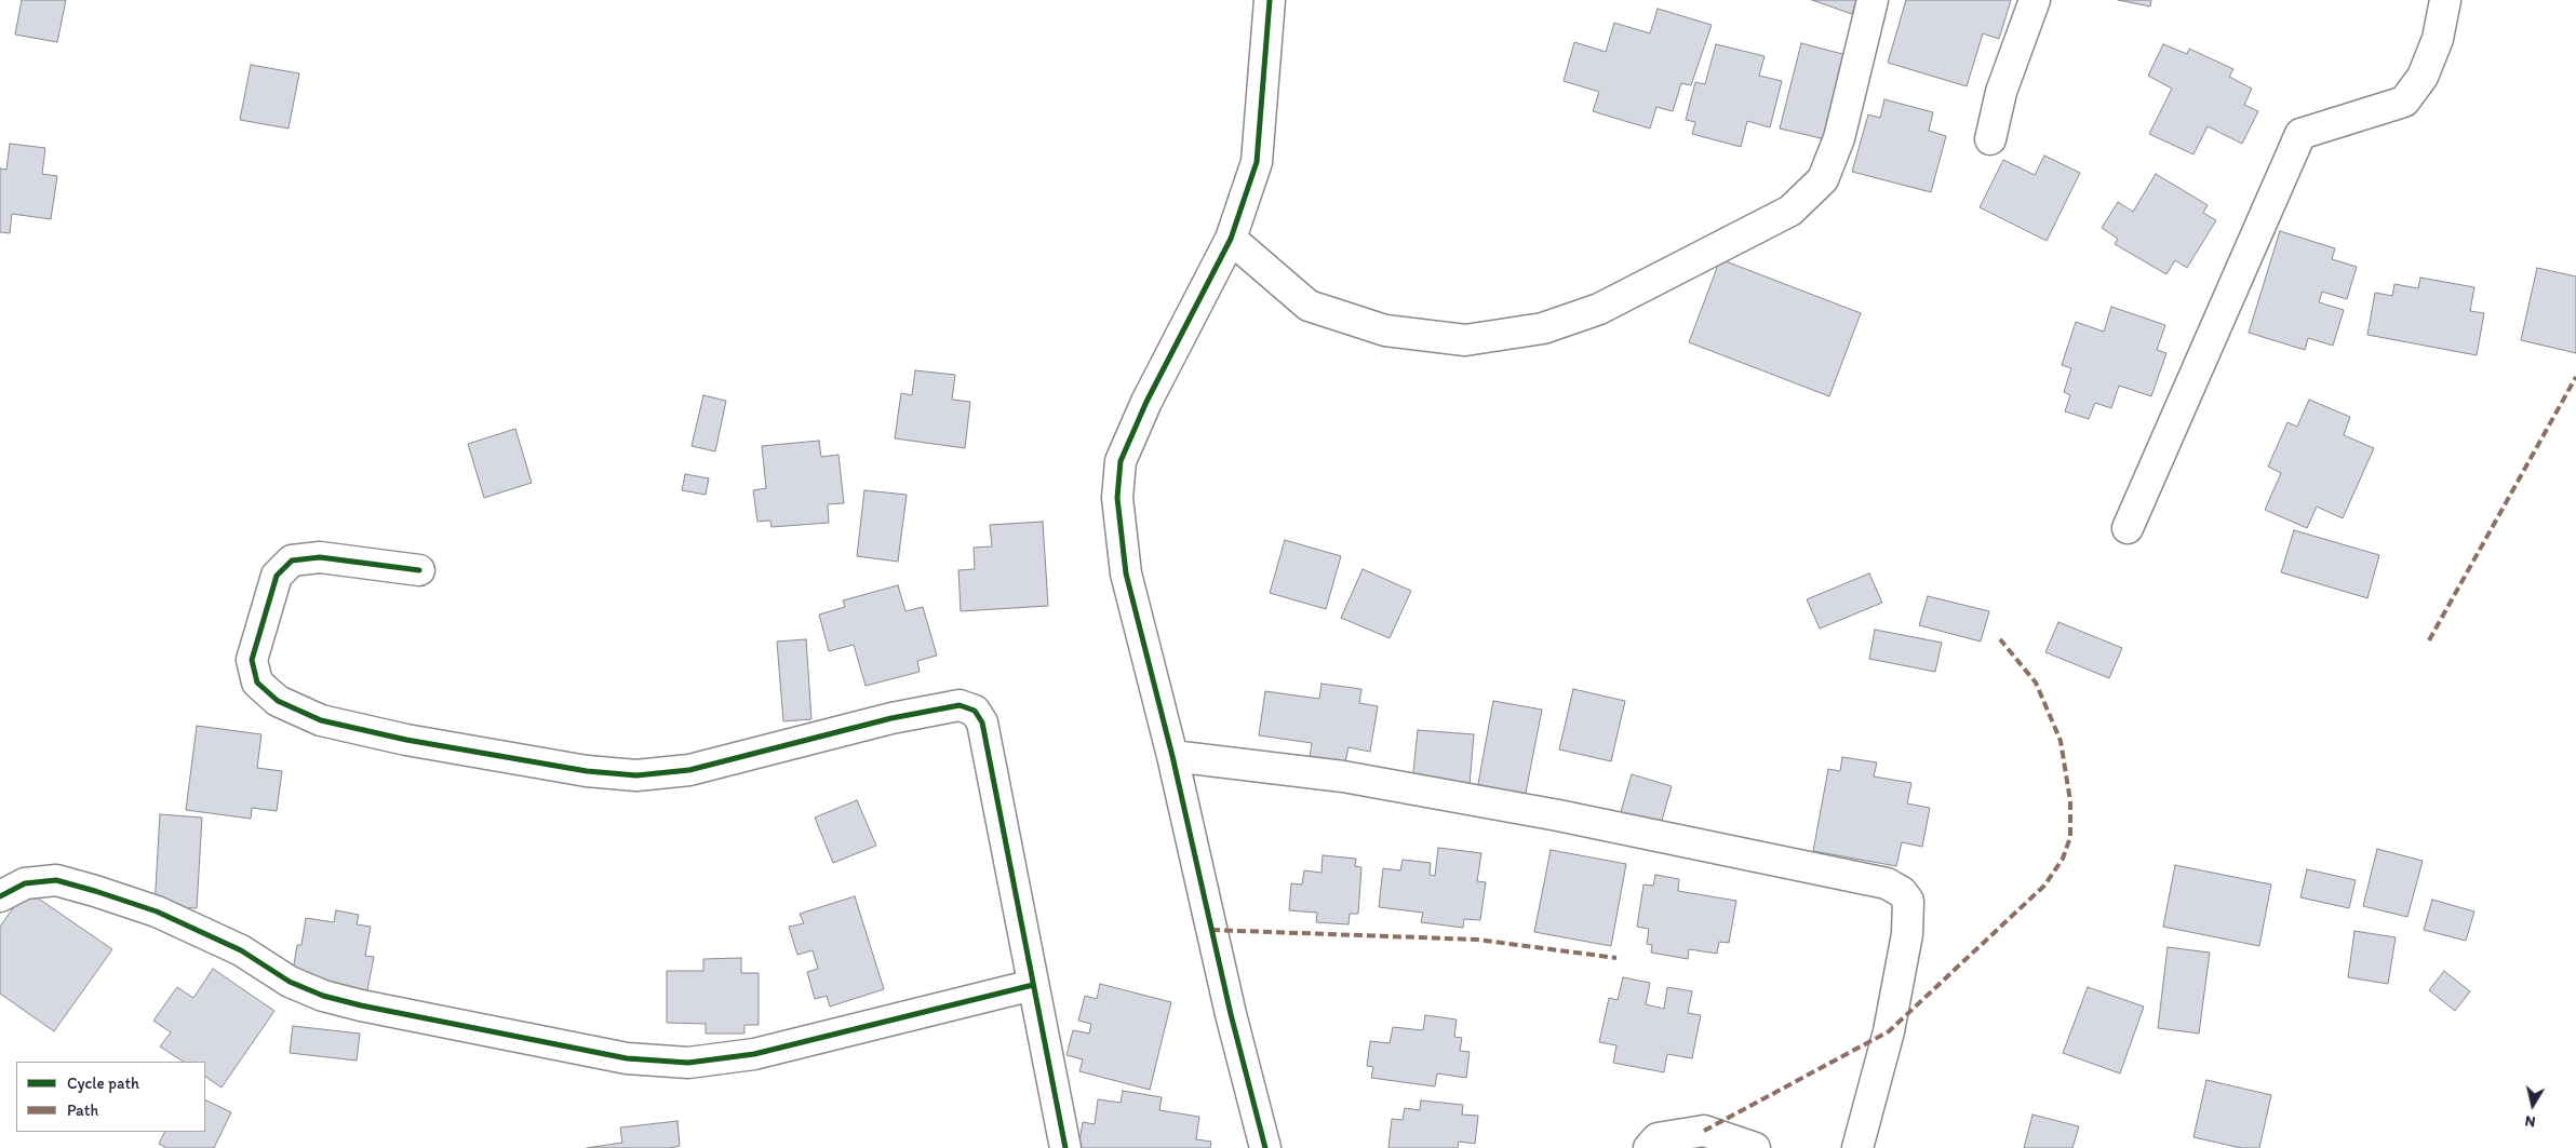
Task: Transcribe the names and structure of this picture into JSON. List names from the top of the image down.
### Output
{
  "legend": ["Cycle path", "Path"],
  "north": "bottom"
}
